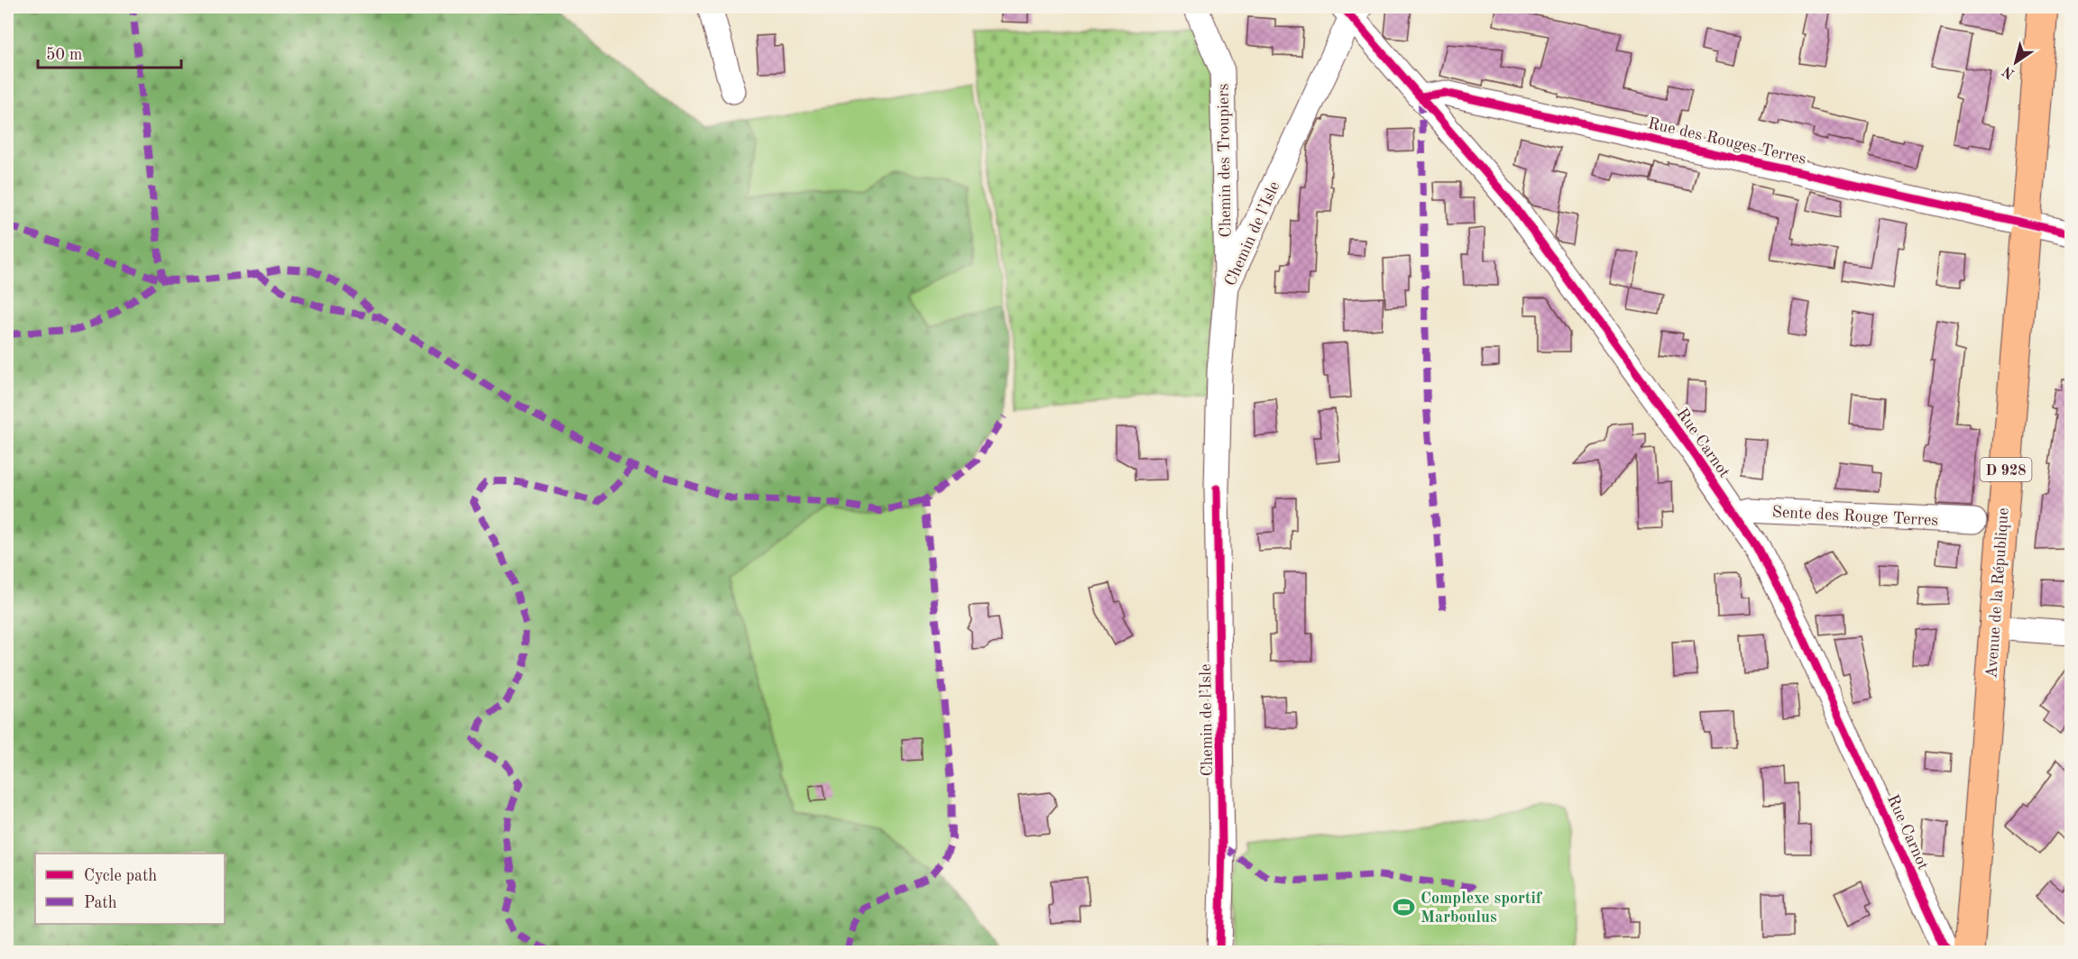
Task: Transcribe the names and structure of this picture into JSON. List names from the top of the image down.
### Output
{
  "streets": {
    "main road": ["D 928", "Avenue de la République"],
    "street": [
      "Rue des Rouges Terres",
      "Chemin des Troupiers",
      "Chemin de l’Isle",
      "Rue Carnot",
      "Sente des Rouge Terres"
    ]
  },
  "crossings": [
    ["Rue des Rouges Terres", "Rue Carnot"],
    ["Rue des Rouges Terres", "Avenue de la République"],
    ["Chemin des Troupiers", "Chemin de l’Isle"],
    ["Chemin de l’Isle", "Rue Carnot"],
    ["Rue Carnot", "Sente des Rouge Terres"],
    ["Rue Carnot", "Avenue de la République"]
  ],
  "places": {
    "sports": ["Complexe sportif Marboulus"]
  },
  "legend": ["Cycle path", "Path"],
  "scale_bar": "50 m",
  "north": "bottom left"
}
